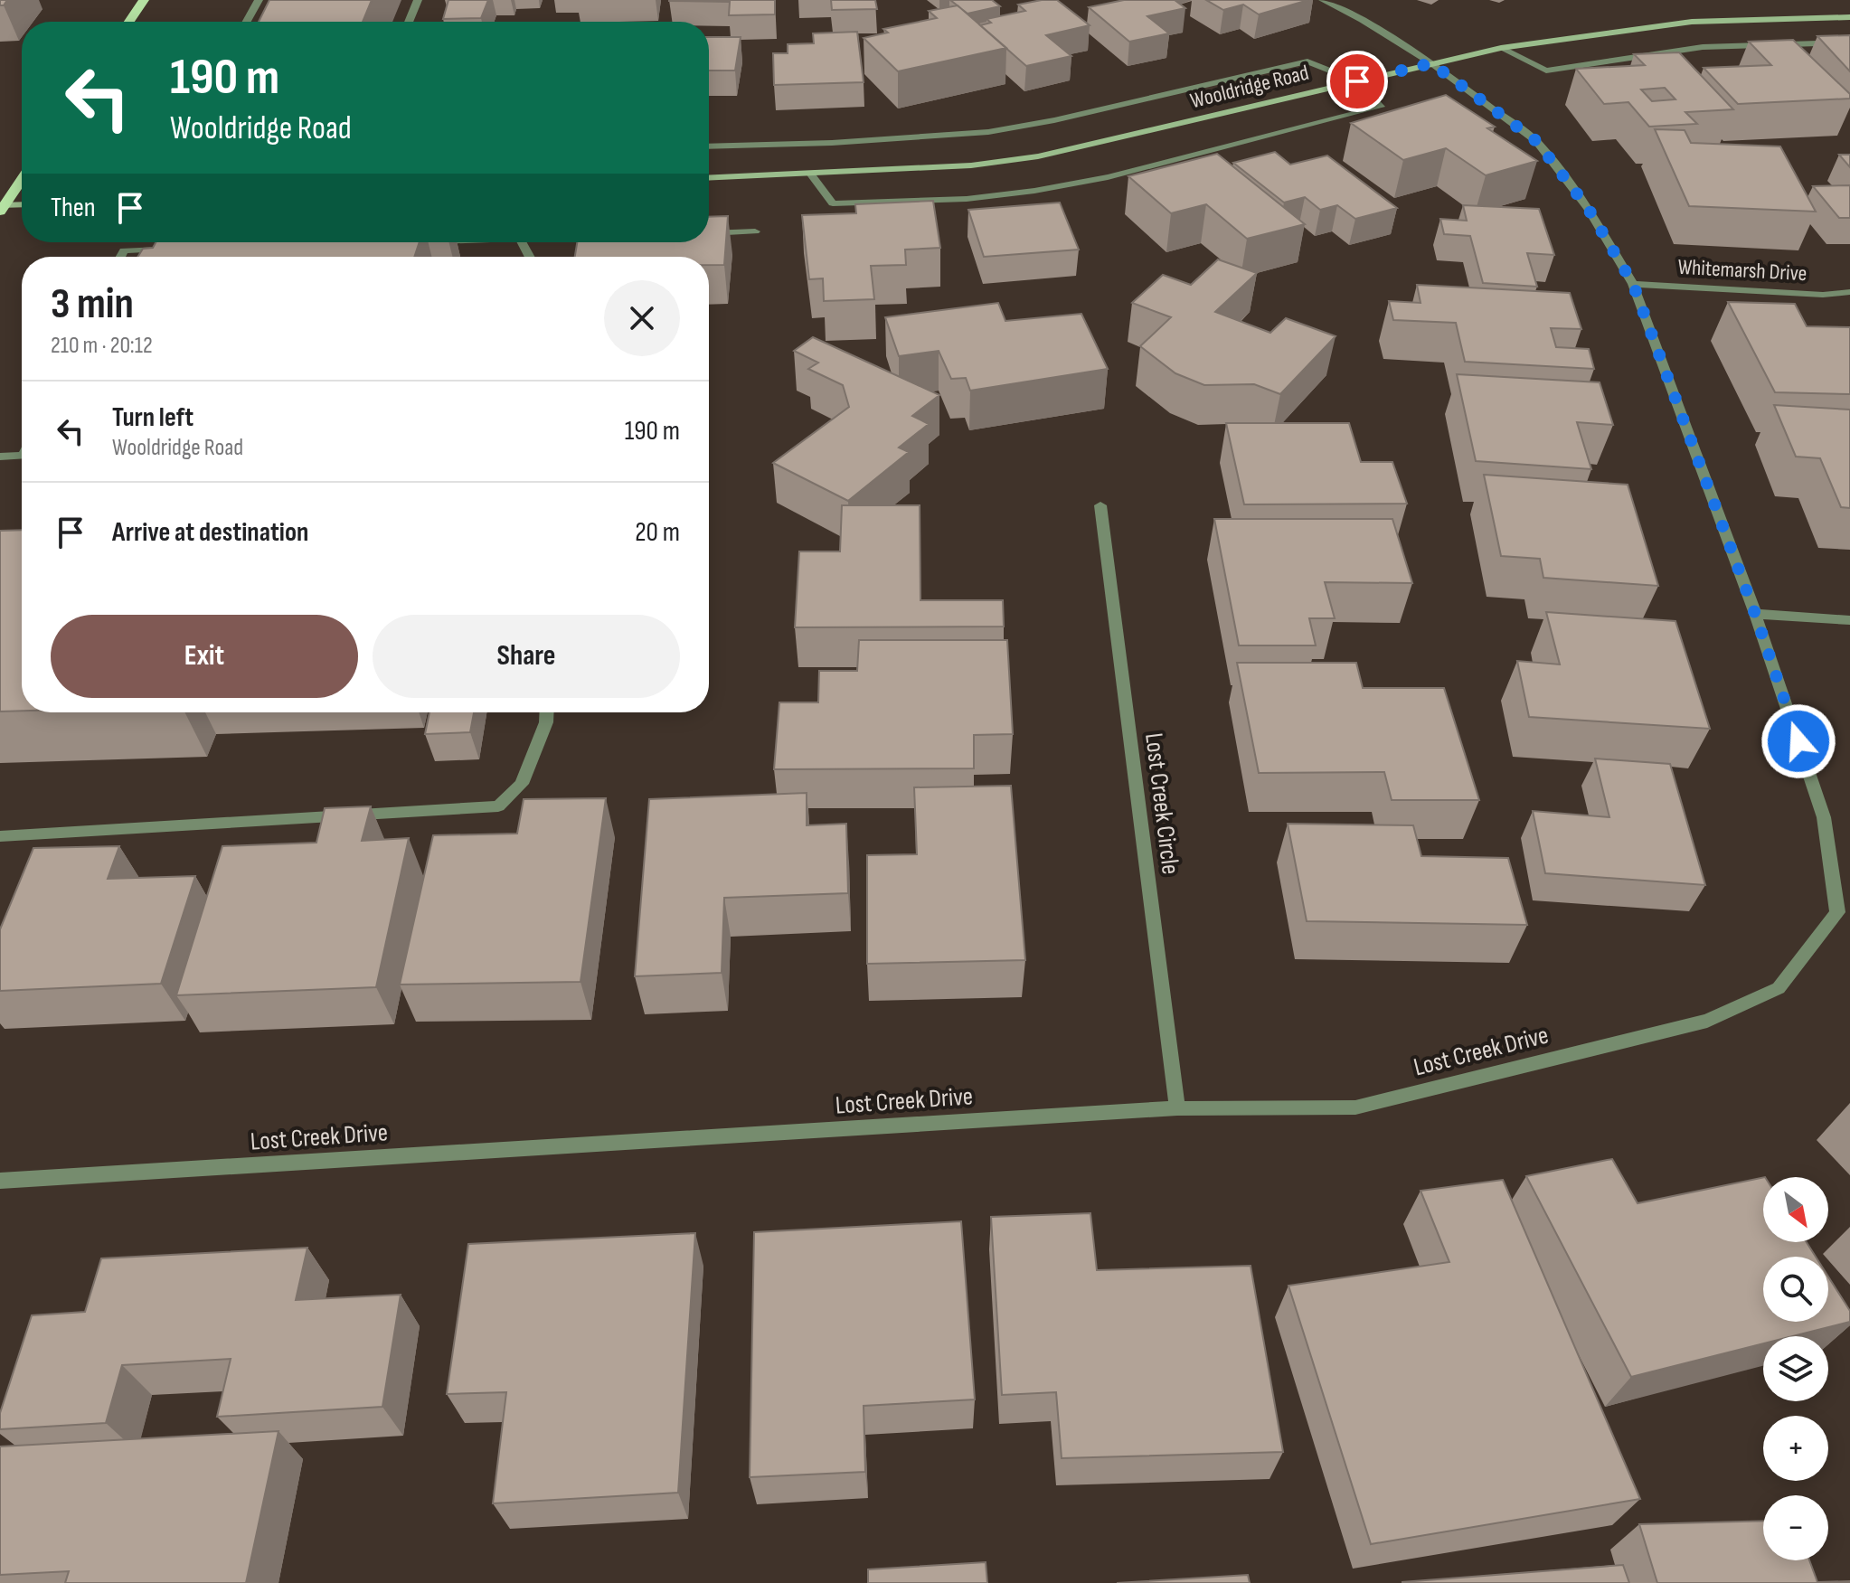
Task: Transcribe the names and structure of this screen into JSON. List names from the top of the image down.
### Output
{
  "streets": {
    "street": [
      "Wooldridge Road",
      "Whitemarsh Drive",
      "Lost Creek Circle",
      "Lost Creek Drive"
    ]
  },
  "crossings": [
    ["Wooldridge Road", "Lost Creek Drive"],
    ["Whitemarsh Drive", "Lost Creek Drive"],
    ["Lost Creek Circle", "Lost Creek Drive"]
  ],
  "north": "bottom right",
  "page": {
    "turn": ["190 m", "Wooldridge Road"],
    "then": "Then",
    "heading": ["3 min", "210 m · 20:12"],
    "list": [
      {
        "name": "Turn left",
        "note": "Wooldridge Road",
        "value": "190 m"
      },
      {
        "name": "Arrive at destination",
        "value": "20 m"
      }
    ],
    "buttons": ["Exit", "Share"],
    "map_buttons": ["+", "−"]
  }
}
